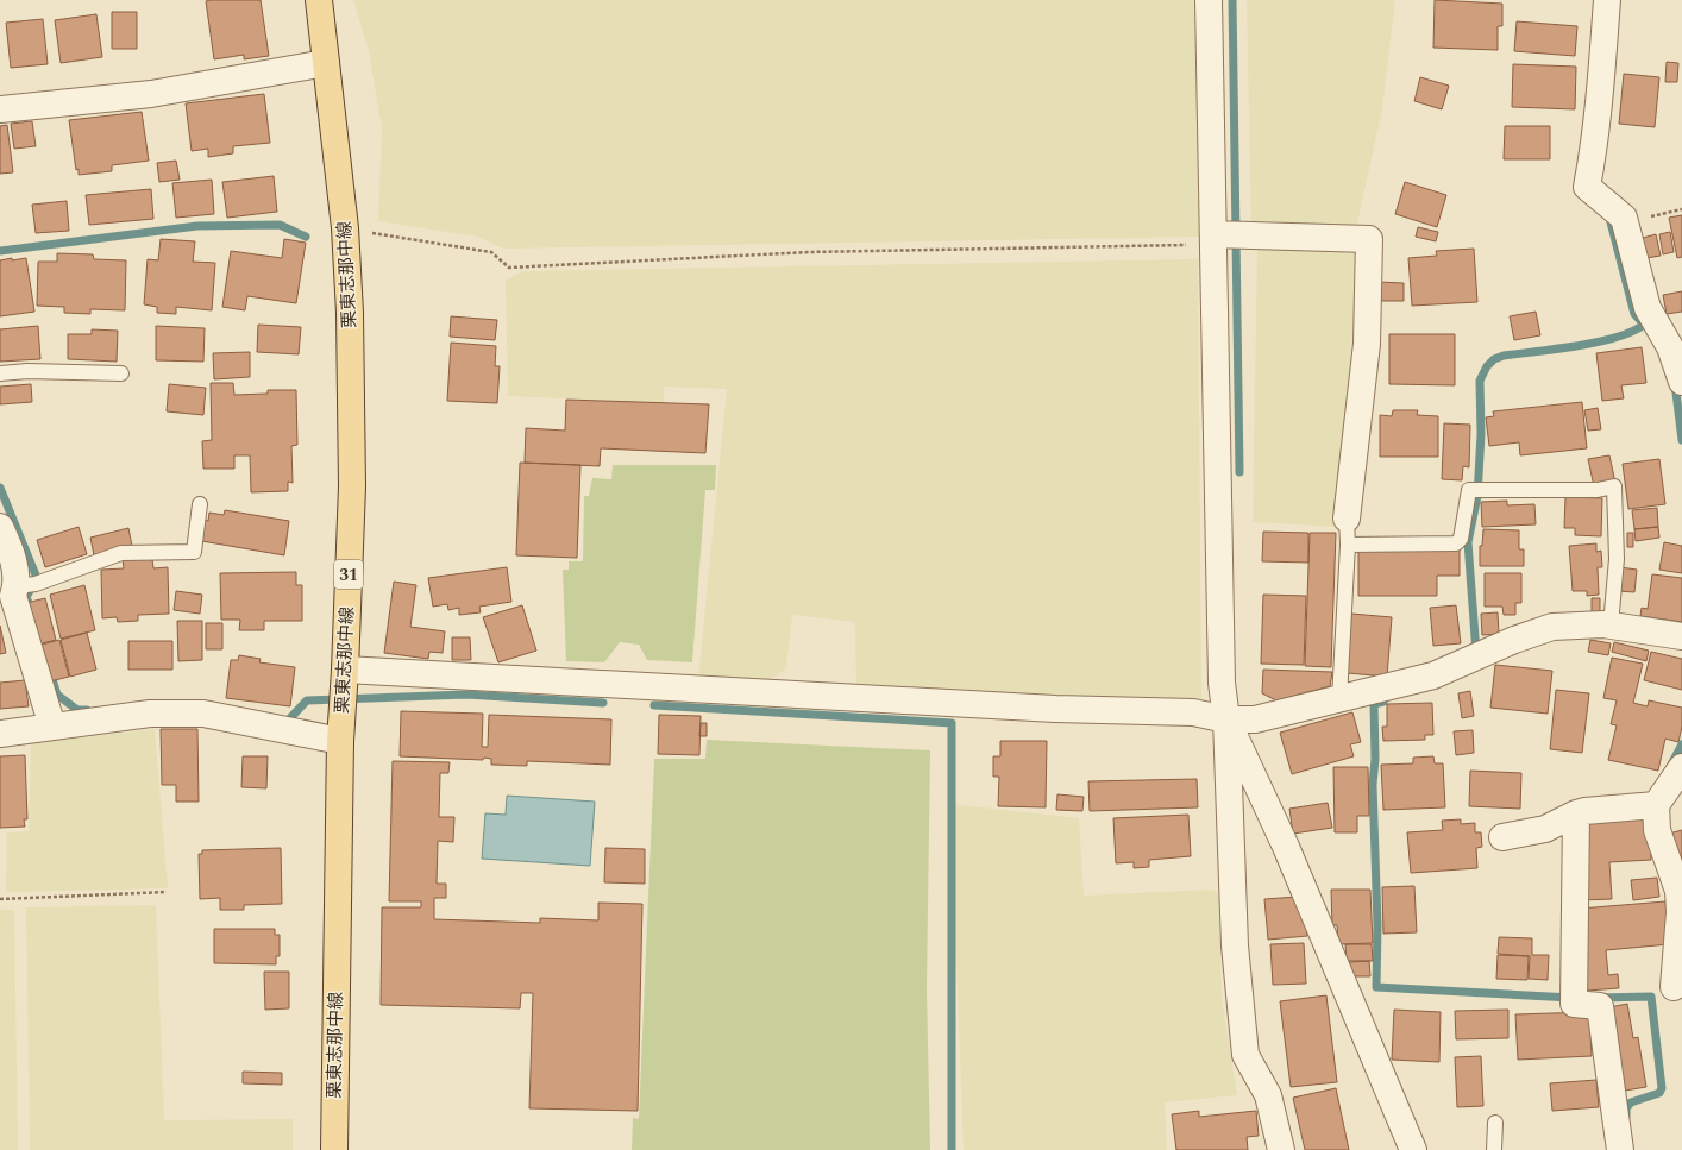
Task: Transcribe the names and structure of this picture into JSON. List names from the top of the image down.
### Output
{
  "streets": {
    "main road": ["栗東志那中線", "31"]
  }
}
